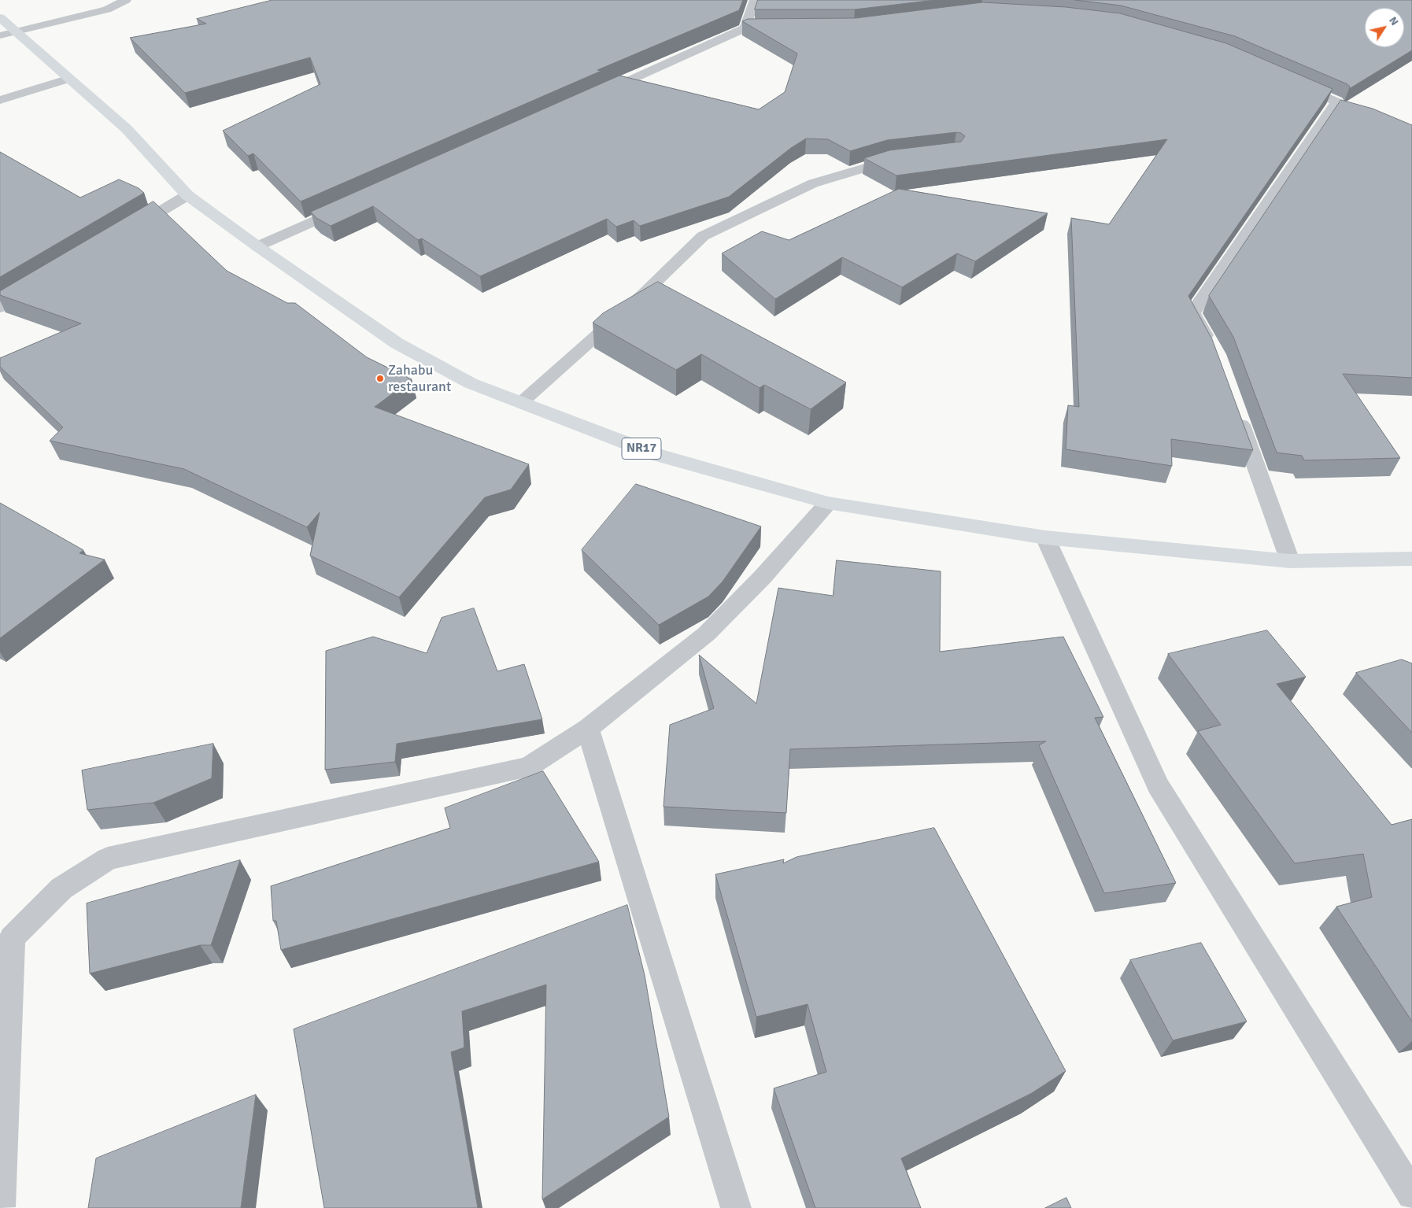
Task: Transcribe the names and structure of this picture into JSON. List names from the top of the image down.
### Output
{
  "streets": {
    "main road": ["NR17"]
  },
  "places": ["Zahabu restaurant"],
  "north": "top right"
}
